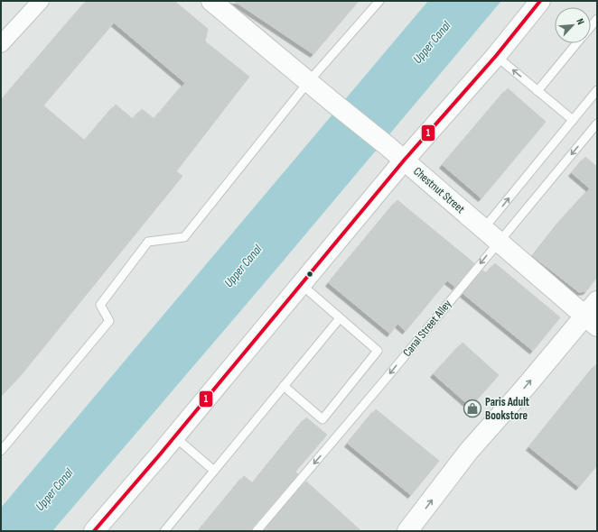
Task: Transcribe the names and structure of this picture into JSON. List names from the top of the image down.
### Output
{
  "streets": {
    "main road": ["Chestnut Street"],
    "lane": ["Canal Street Alley"]
  },
  "crossings": [
    ["Chestnut Street", "Canal Street Alley"]
  ],
  "water": ["Upper Canal"],
  "places": {
    "shop": ["Paris Adult Bookstore"]
  },
  "lines": ["transit line 1"],
  "north": "top right"
}
